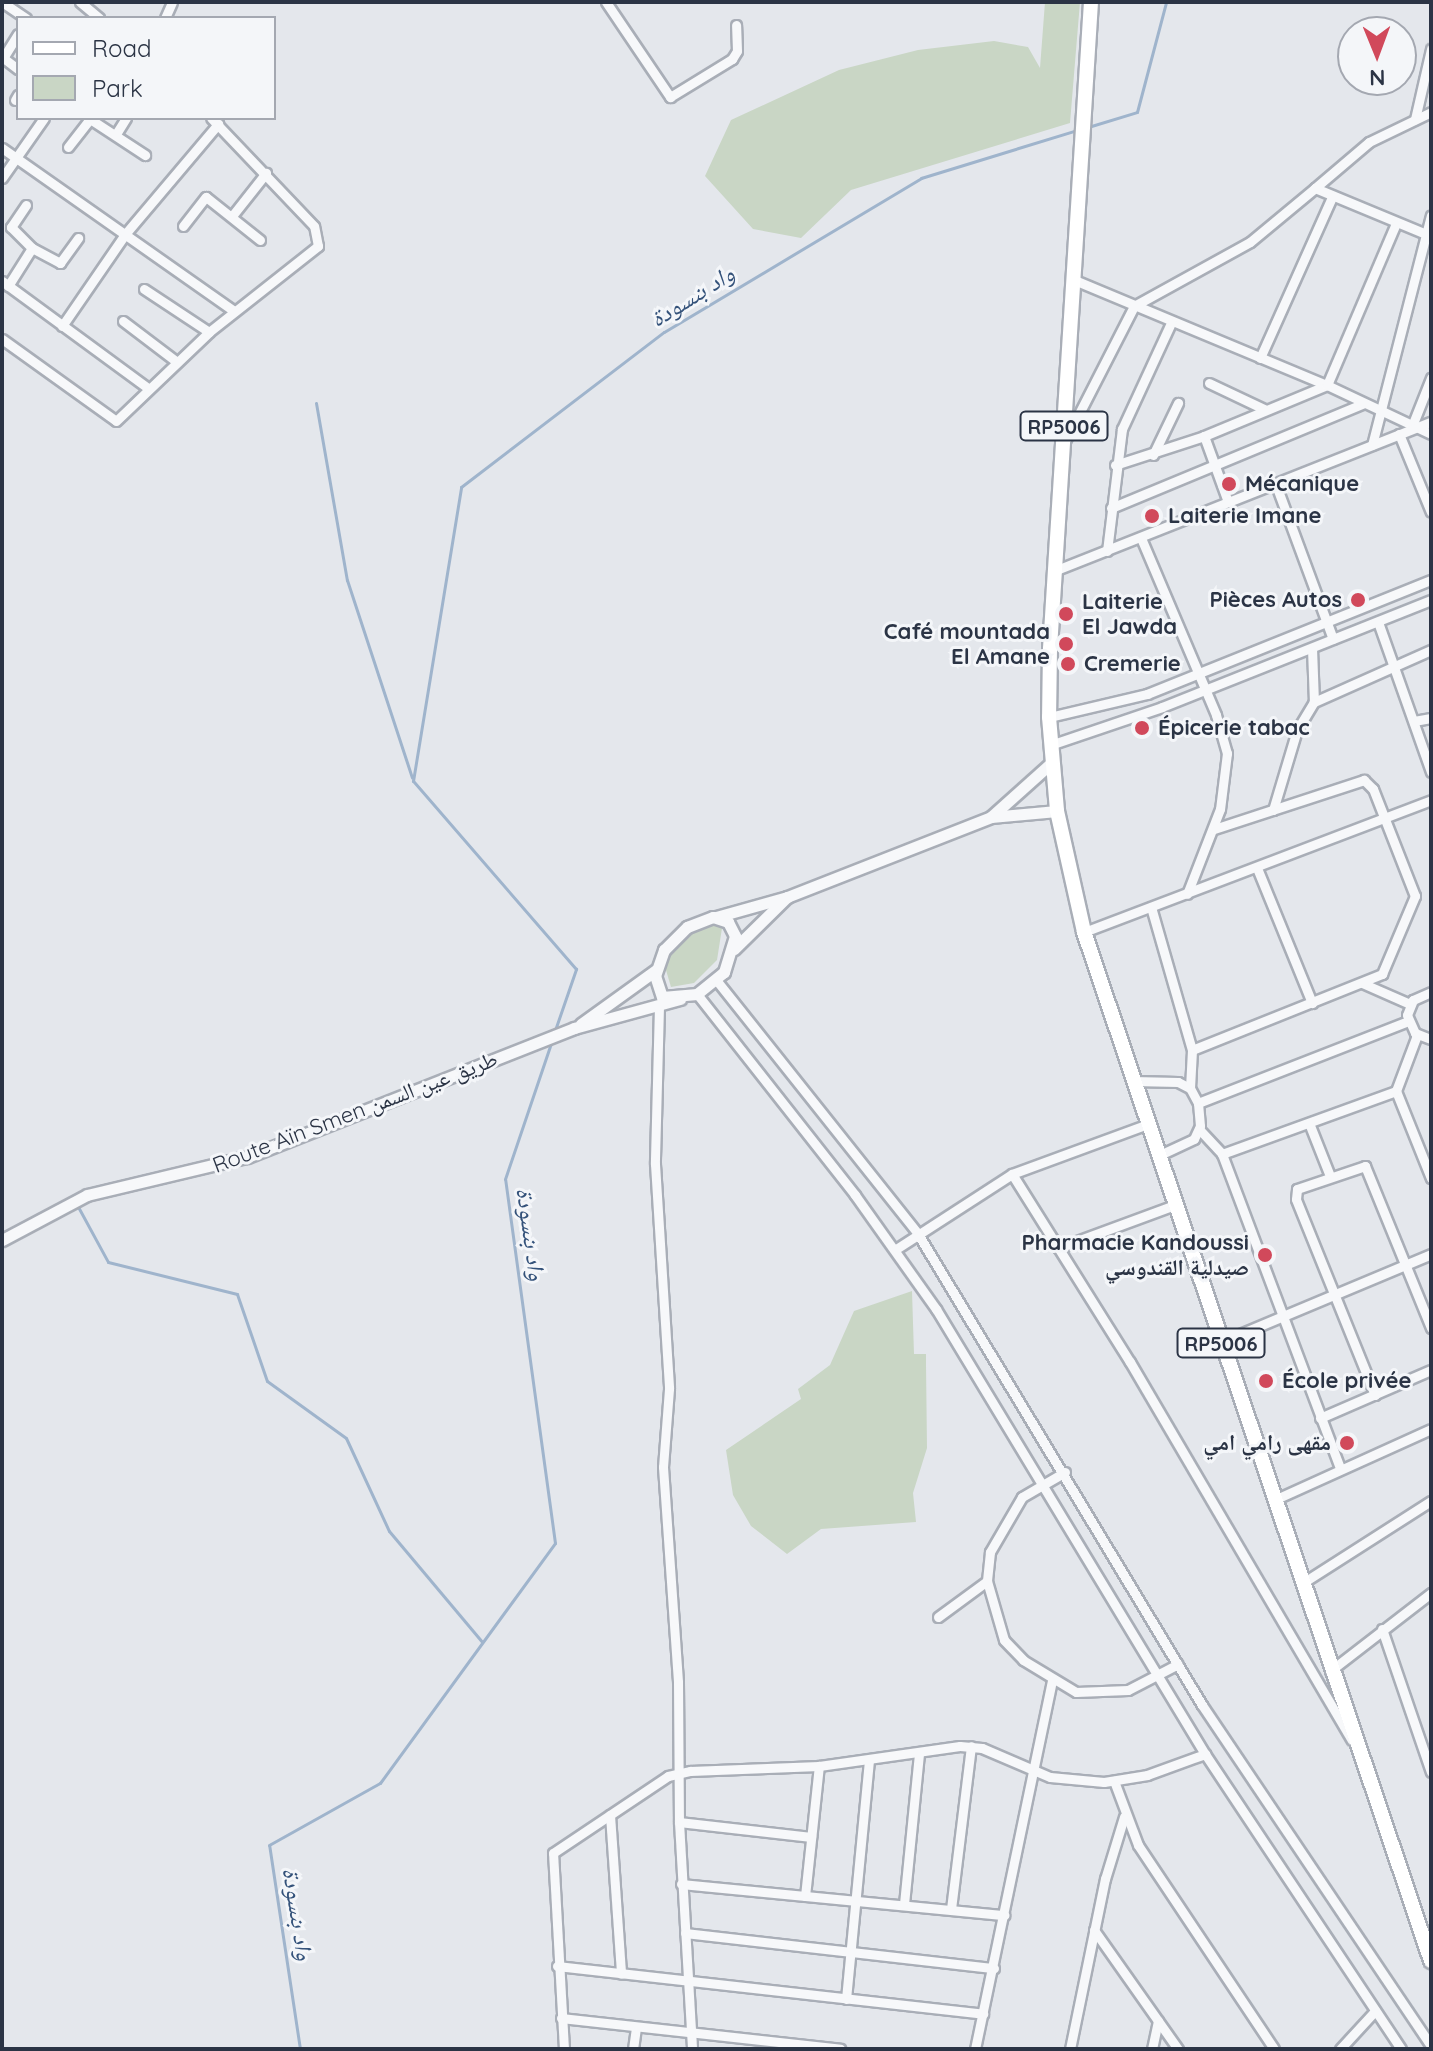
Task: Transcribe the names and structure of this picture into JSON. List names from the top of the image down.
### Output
{
  "streets": {
    "main road": ["RP5006"],
    "street": ["Route Aïn Smen طريق عين السمن"]
  },
  "water": ["واد بنسودة"],
  "places": [
    "Mécanique",
    "Laiterie Imane",
    "Pièces Autos",
    "Laiterie El Jawda",
    "Café mountada El Amane",
    "Cremerie",
    "Épicerie tabac",
    "Pharmacie Kandoussi صيدلية القندوسي",
    "École privée",
    "مقهى رامي امي"
  ],
  "legend": ["Road", "Park"],
  "north": "bottom"
}
